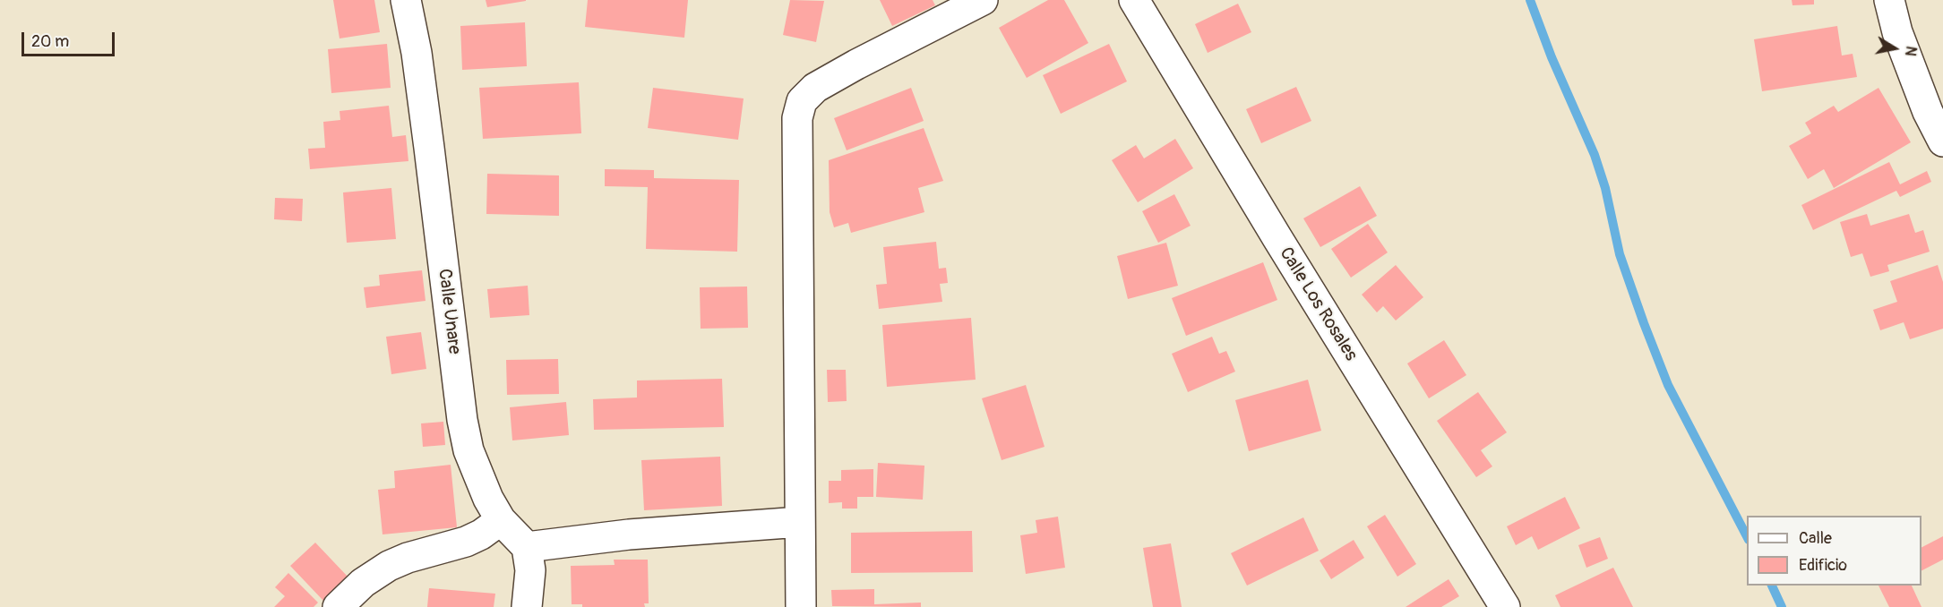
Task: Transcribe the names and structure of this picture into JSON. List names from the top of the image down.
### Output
{
  "streets": {
    "street": ["Calle Los Rosales", "Calle Unare"]
  },
  "legend": ["Calle", "Edificio"],
  "scale_bar": "20 m",
  "north": "right"
}
